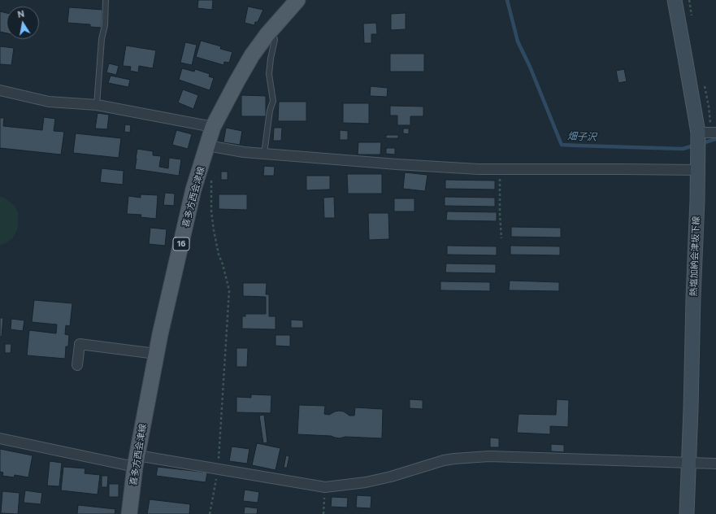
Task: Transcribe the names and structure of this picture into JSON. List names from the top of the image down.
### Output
{
  "streets": {
    "main road": ["喜多方西会津線", "16", "熱塩加納会津坂下線"]
  },
  "water": ["畑子沢"],
  "north": "top"
}
